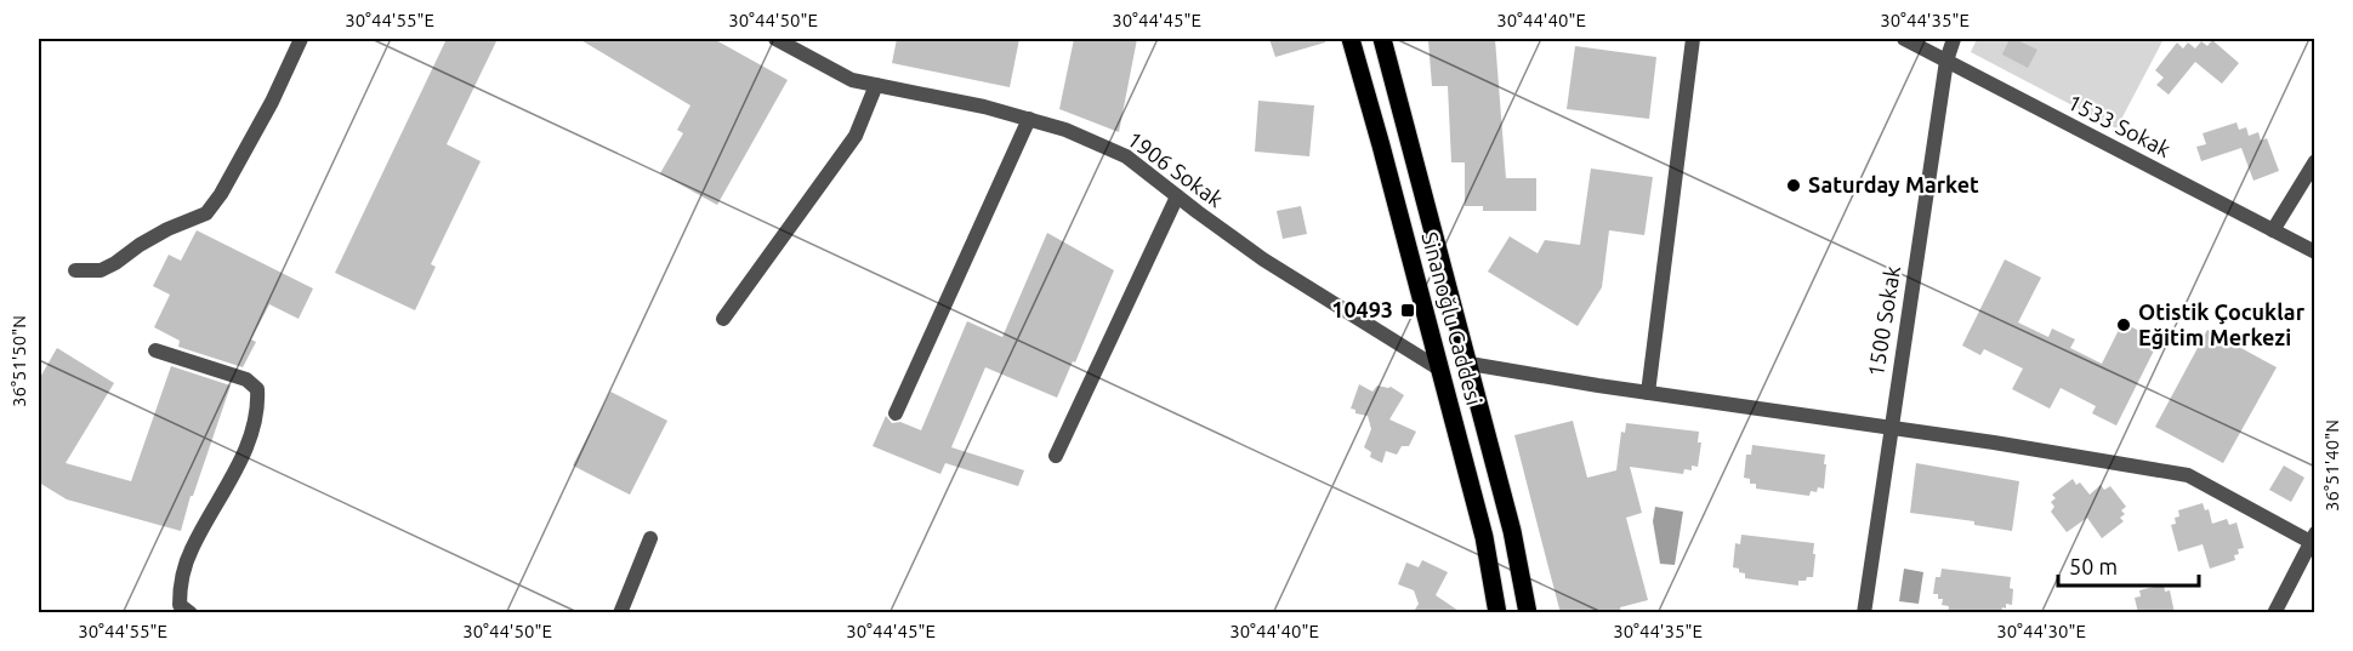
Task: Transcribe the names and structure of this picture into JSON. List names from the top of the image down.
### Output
{
  "streets": {
    "main road": ["Si̇nanoğlu Caddesi"],
    "street": ["1533 Sokak", "1906 Sokak", "1500 Sokak"]
  },
  "crossings": [
    ["1533 Sokak", "1500 Sokak"],
    ["1906 Sokak", "Si̇nanoğlu Caddesi"]
  ],
  "places": {
    "other": ["Saturday Market", "Otistik Çocuklar Eğitim Merkezi"],
    "transit": ["10493"]
  },
  "scale_bar": "50 m",
  "coordinates": [
    "30°44'55\"E",
    "30°44'50\"E",
    "30°44'45\"E",
    "30°44'40\"E",
    "30°44'35\"E",
    "36°51'50\"N",
    "36°51'40\"N",
    "30°44'30\"E"
  ]
}
